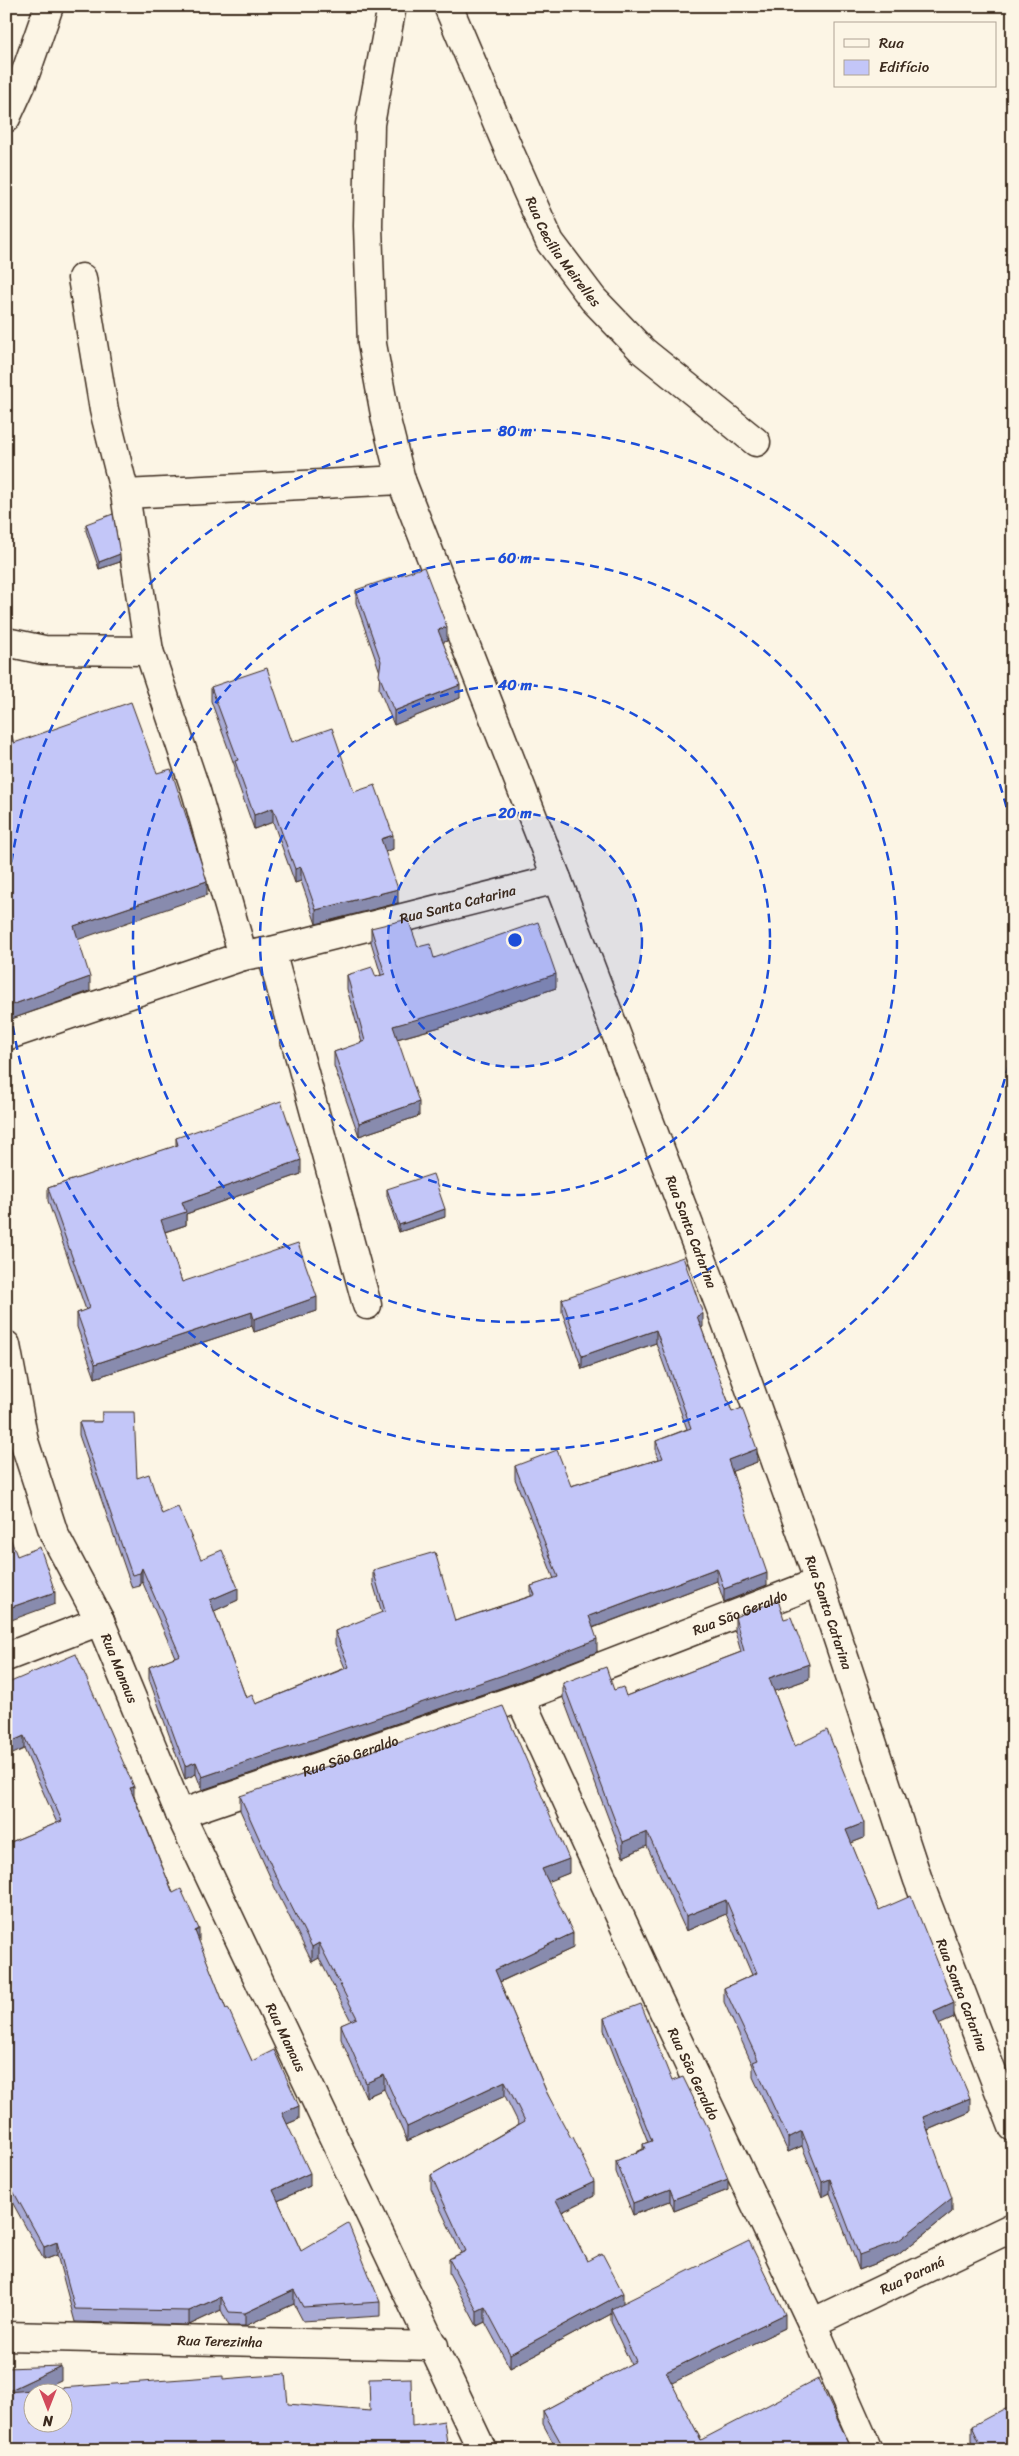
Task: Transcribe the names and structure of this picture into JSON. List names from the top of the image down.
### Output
{
  "streets": {
    "street": [
      "Rua Cecília Meirelles",
      "Rua Santa Catarina",
      "Rua São Geraldo",
      "Rua Manaus",
      "Rua Paraná",
      "Rua Terezinha"
    ]
  },
  "crossings": [
    ["Rua Santa Catarina", "Rua São Geraldo"],
    ["Rua São Geraldo", "Rua Manaus"],
    ["Rua São Geraldo", "Rua Paraná"],
    ["Rua Manaus", "Rua Terezinha"]
  ],
  "legend": ["Rua", "Edifício"],
  "north": "bottom",
  "rings": [
    "80 m",
    "60 m",
    "40 m",
    "20 m"
  ]
}
